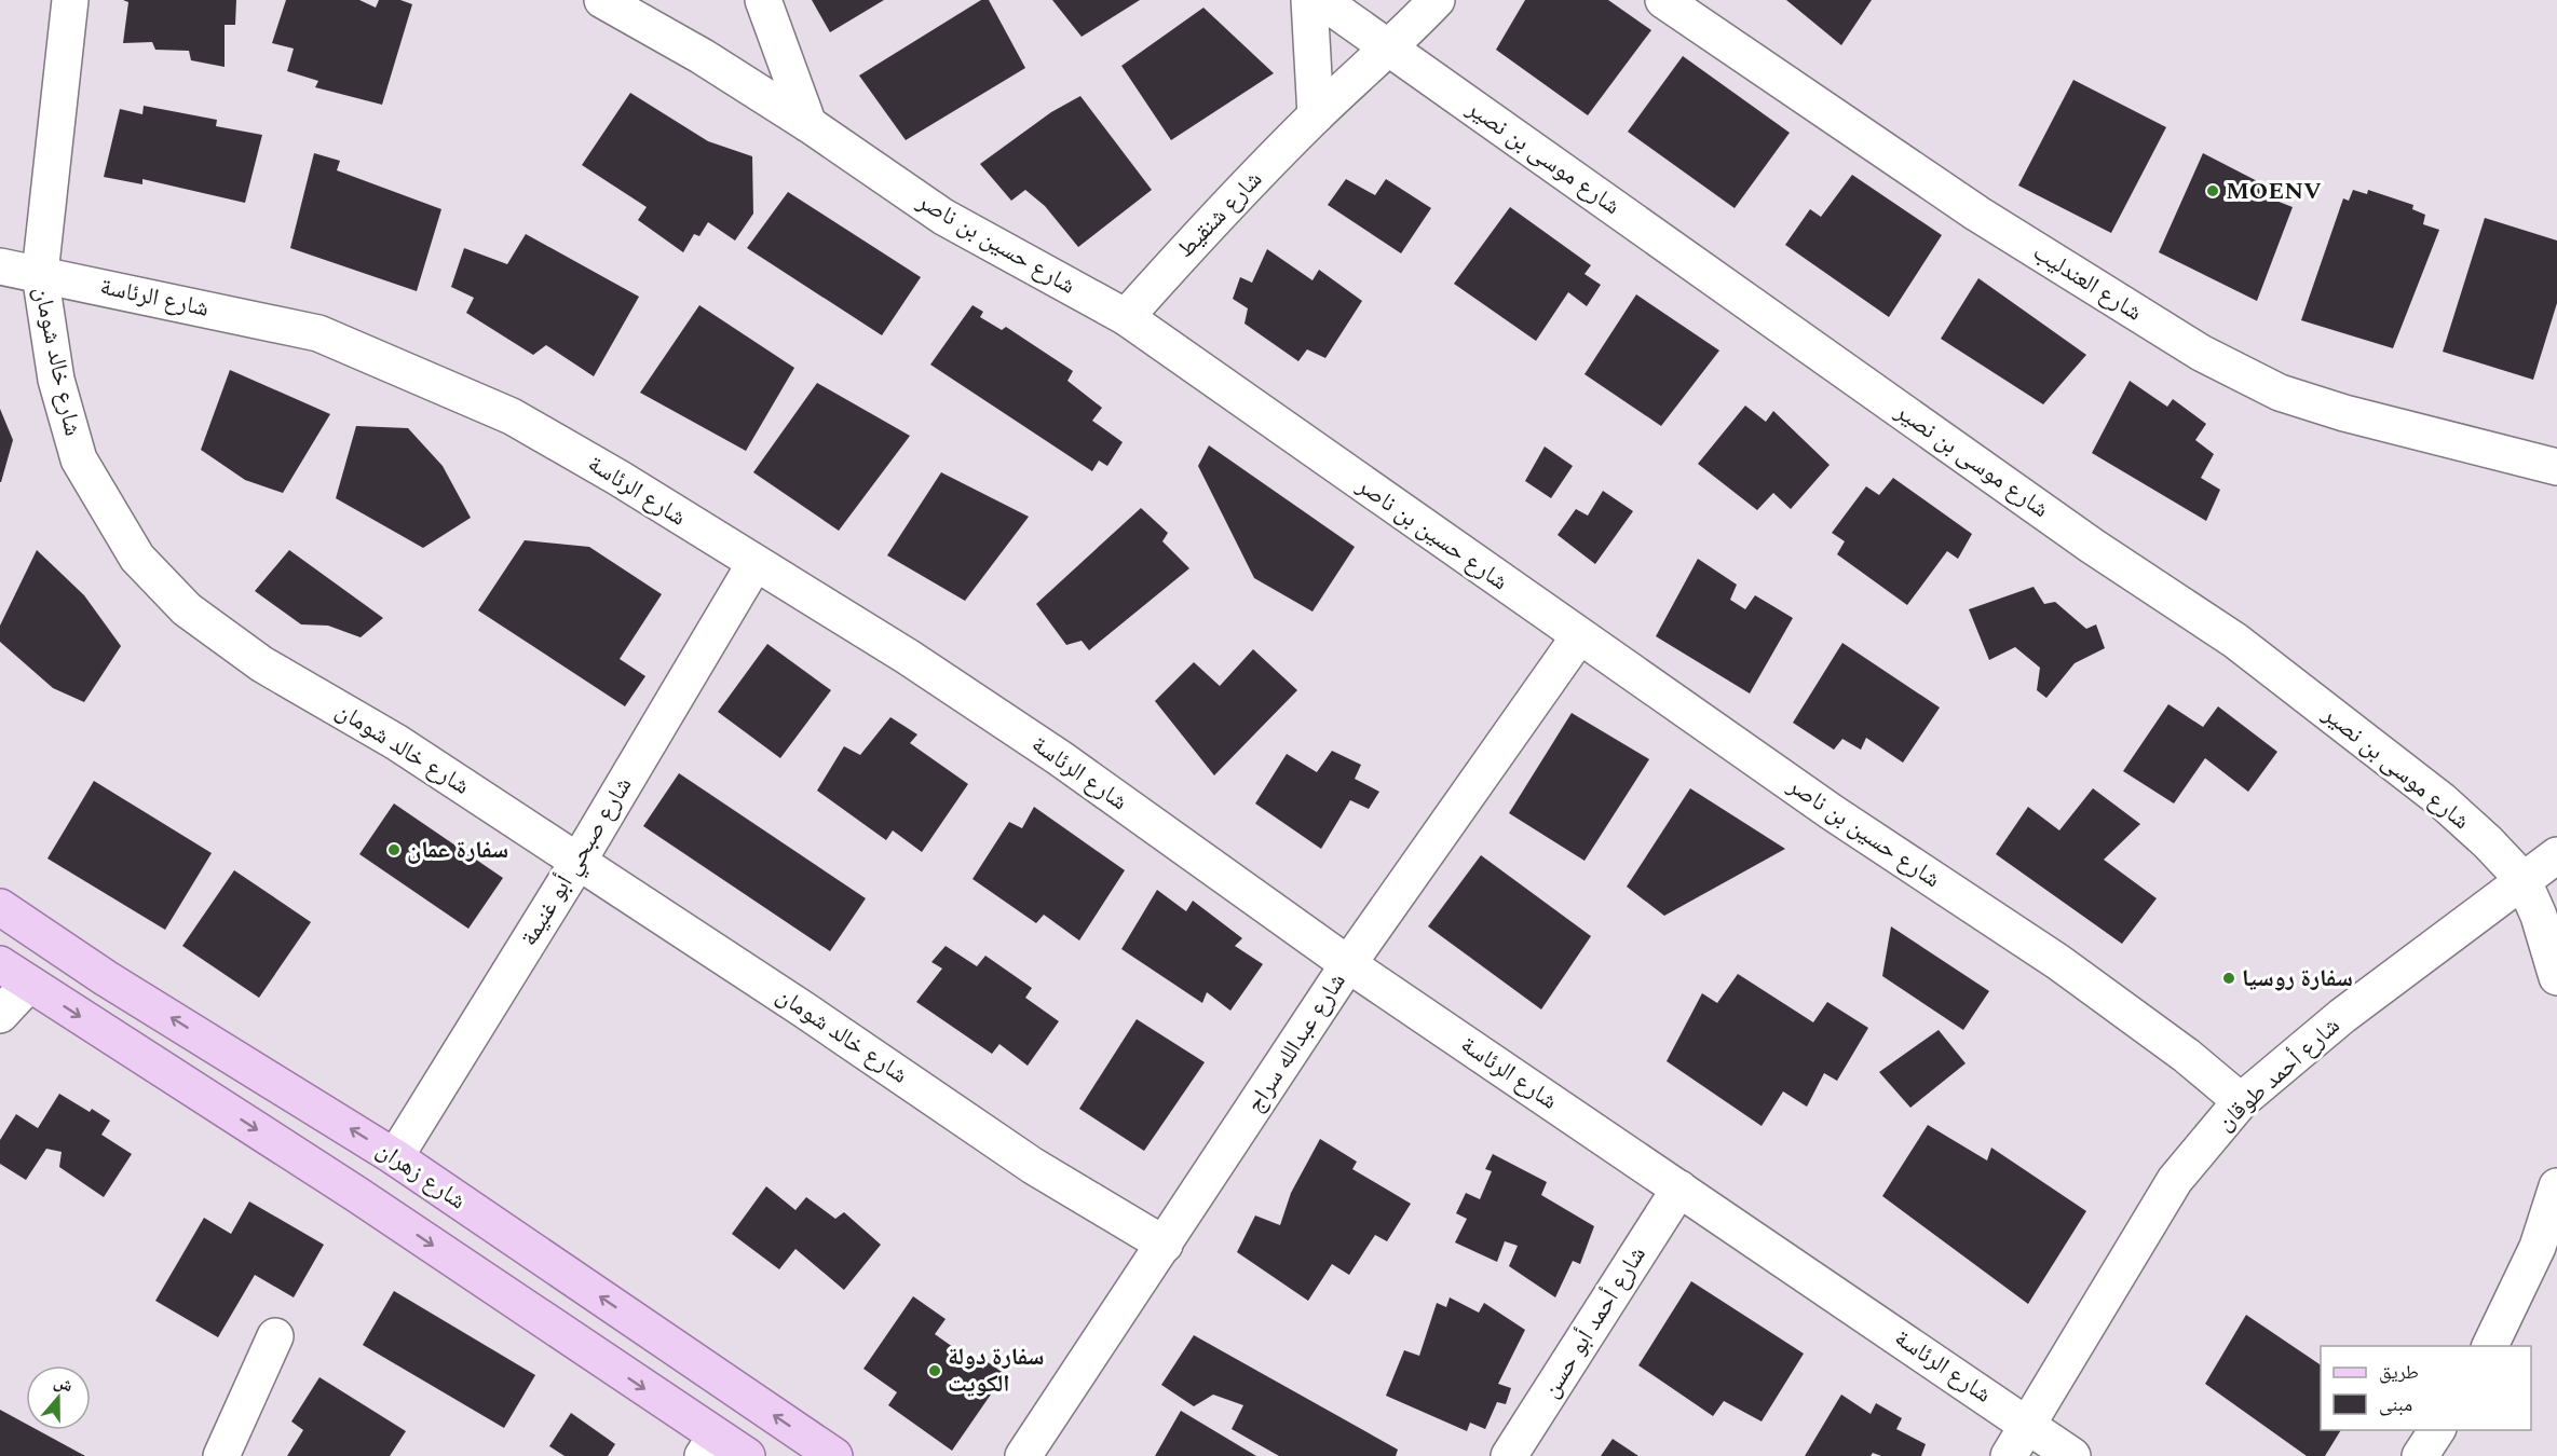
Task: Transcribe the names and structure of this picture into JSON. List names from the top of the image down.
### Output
{
  "streets": {
    "main road": ["شارع زهران"],
    "street": [
      "شارع موسى بن نصير",
      "شارع شنقيط",
      "شارع حسين بن ناصر",
      "شارع العندليب",
      "شارع الرئاسة",
      "شارع خالد شومان",
      "شارع صبحي أبو غنيمة",
      "شارع عبدالله سراج",
      "شارع أحمد طوقان",
      "شارع أحمد أبو حسن"
    ]
  },
  "crossings": [
    ["شارع موسى بن نصير", "شارع شنقيط"],
    ["شارع موسى بن نصير", "شارع أحمد طوقان"],
    ["شارع شنقيط", "شارع حسين بن ناصر"],
    ["شارع حسين بن ناصر", "شارع عبدالله سراج"],
    ["شارع حسين بن ناصر", "شارع أحمد طوقان"],
    ["شارع الرئاسة", "شارع خالد شومان"],
    ["شارع الرئاسة", "شارع صبحي أبو غنيمة"],
    ["شارع الرئاسة", "شارع عبدالله سراج"],
    ["شارع الرئاسة", "شارع أحمد طوقان"],
    ["شارع الرئاسة", "شارع أحمد أبو حسن"],
    ["شارع خالد شومان", "شارع صبحي أبو غنيمة"],
    ["شارع خالد شومان", "شارع عبدالله سراج"],
    ["شارع صبحي أبو غنيمة", "شارع زهران"]
  ],
  "places": [
    "MOENV",
    "سفارة عمان",
    "سفارة روسيا",
    "سفارة دولة الكويت"
  ],
  "legend": ["طريق", "مبنى"],
  "north": "top"
}
